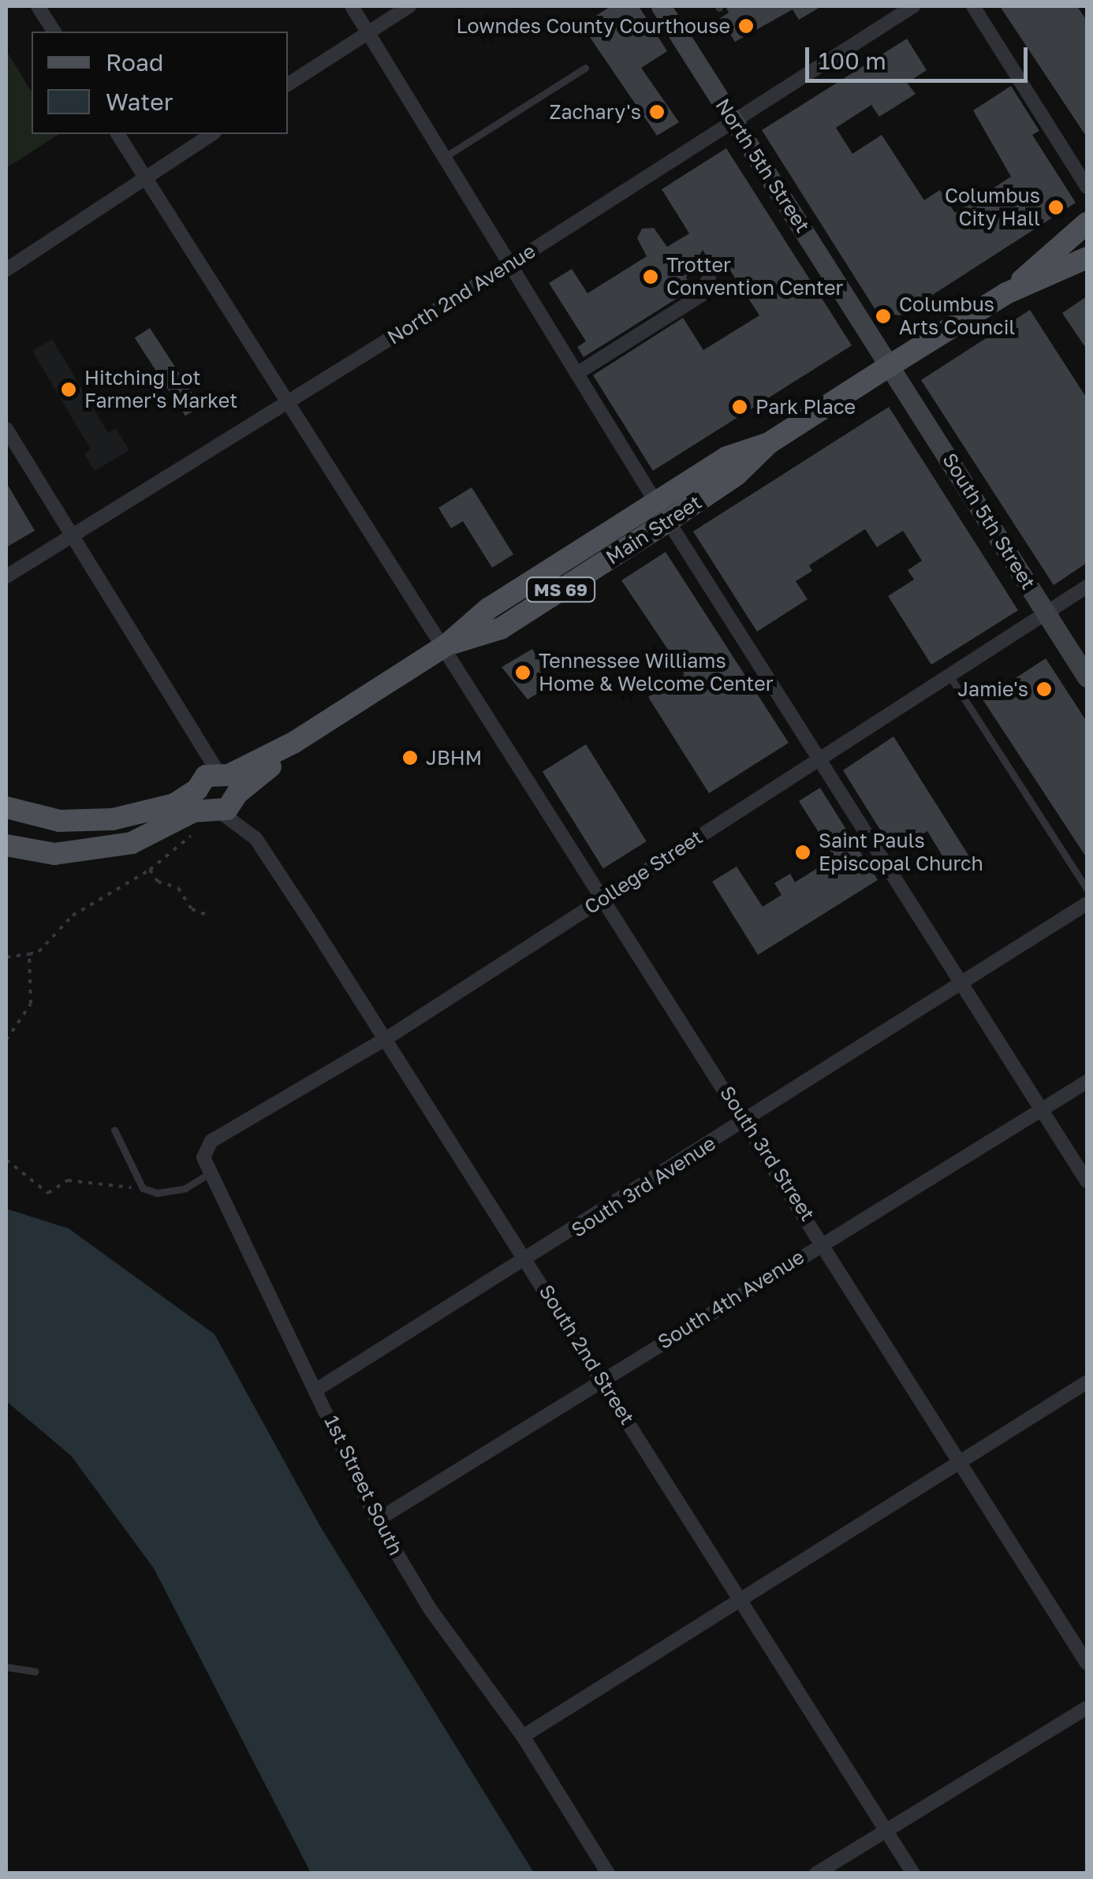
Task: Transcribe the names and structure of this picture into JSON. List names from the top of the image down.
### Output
{
  "streets": {
    "main road": [
      "North 5th Street",
      "South 5th Street",
      "Main Street",
      "MS 69"
    ],
    "street": [
      "North 2nd Avenue",
      "College Street",
      "South 3rd Street",
      "South 3rd Avenue",
      "South 4th Avenue",
      "South 2nd Street",
      "1st Street South"
    ]
  },
  "crossings": [
    ["North 5th Street", "North 2nd Avenue"],
    ["North 5th Street", "South 5th Street"],
    ["North 5th Street", "Main Street"],
    ["North 2nd Avenue", "South 3rd Street"],
    ["North 2nd Avenue", "South 2nd Street"],
    ["South 5th Street", "Main Street"],
    ["South 5th Street", "College Street"],
    ["Main Street", "South 3rd Street"],
    ["Main Street", "South 2nd Street"],
    ["College Street", "South 3rd Street"],
    ["College Street", "South 2nd Street"],
    ["College Street", "1st Street South"],
    ["South 3rd Street", "South 3rd Avenue"],
    ["South 3rd Street", "South 4th Avenue"],
    ["South 3rd Avenue", "South 2nd Street"],
    ["South 3rd Avenue", "1st Street South"],
    ["South 4th Avenue", "South 2nd Street"],
    ["South 4th Avenue", "1st Street South"]
  ],
  "places": [
    "Lowndes County Courthouse",
    "Zachary's",
    "Columbus City Hall",
    "Trotter Convention Center",
    "Columbus Arts Council",
    "Hitching Lot Farmer's Market",
    "Park Place",
    "Tennessee Williams Home & Welcome Center",
    "Jamie's",
    "JBHM",
    "Saint Pauls Episcopal Church"
  ],
  "legend": ["Road", "Water"],
  "scale_bar": "100 m"
}
